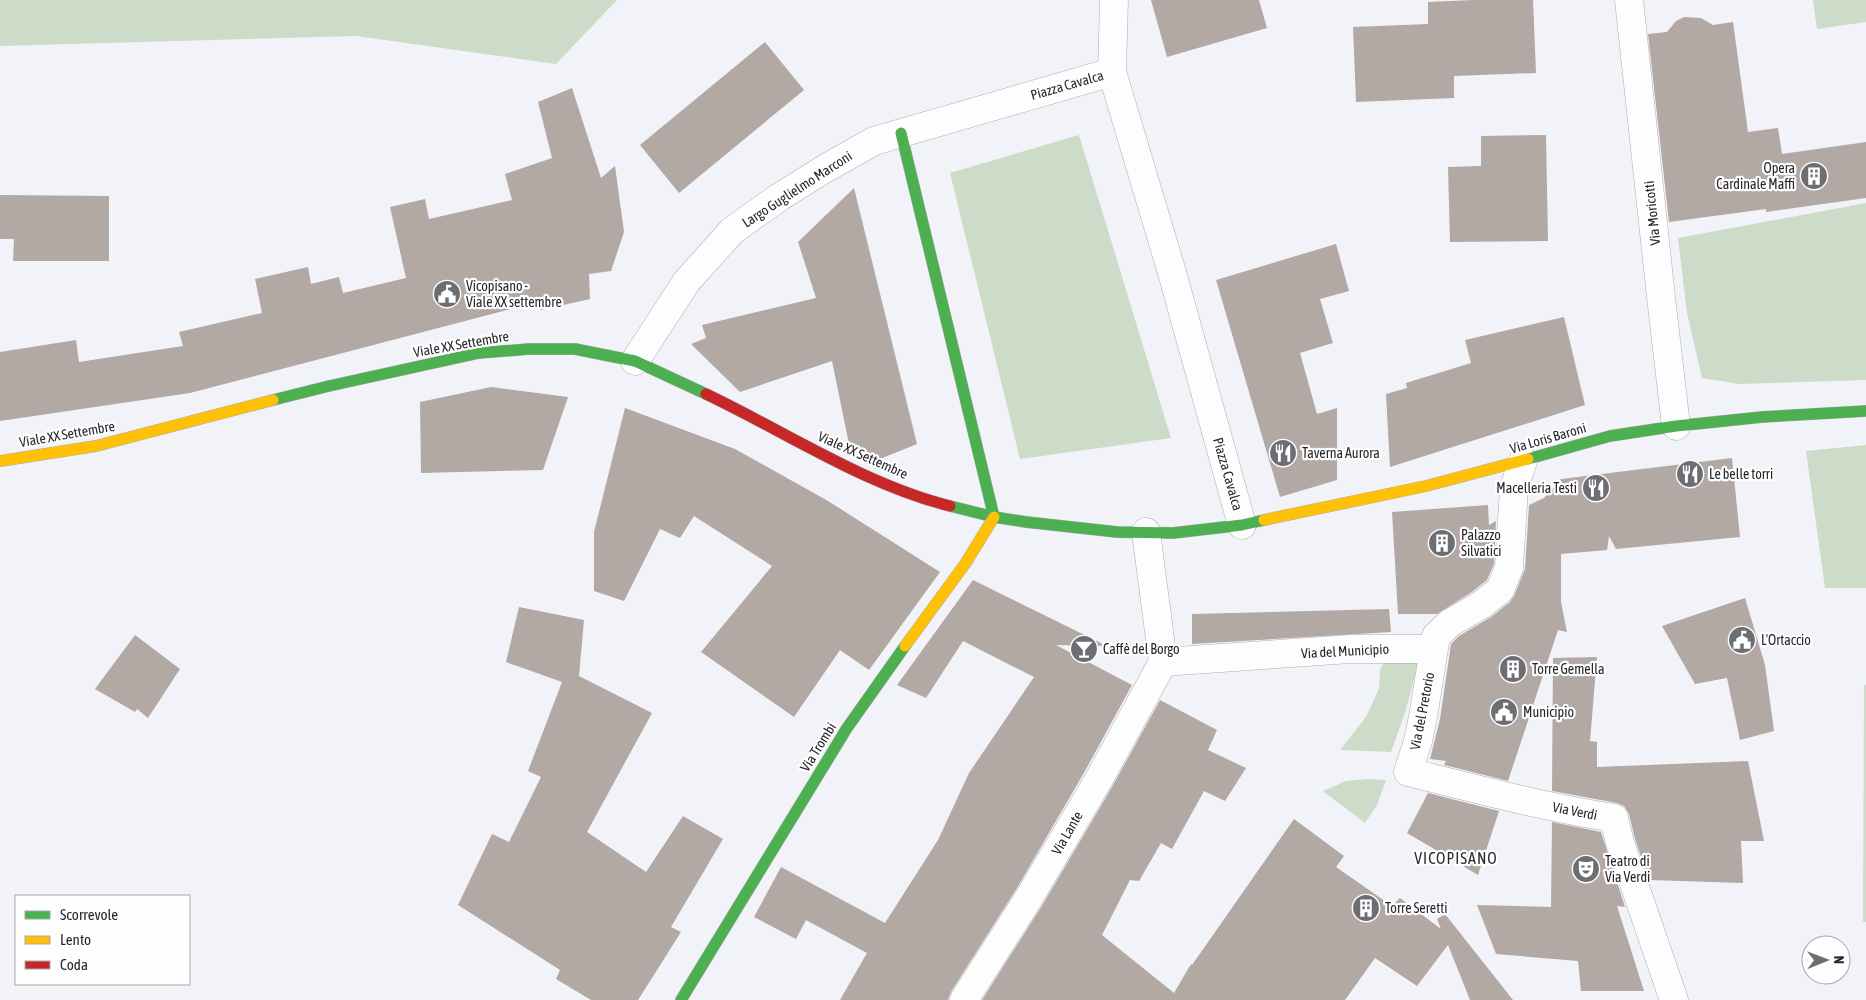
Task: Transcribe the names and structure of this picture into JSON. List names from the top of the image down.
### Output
{
  "streets": {
    "street": [
      "Piazza Cavalca",
      "Largo Guglielmo Marconi",
      "Via Moricotti",
      "Viale XX Settembre",
      "Via Loris Baroni",
      "Via del Municipio",
      "Via del Pretorio",
      "Via Trombi",
      "Via Verdi",
      "Via Lante"
    ]
  },
  "crossings": [
    ["Piazza Cavalca", "Largo Guglielmo Marconi"],
    ["Piazza Cavalca", "Viale XX Settembre"],
    ["Piazza Cavalca", "Via Loris Baroni"],
    ["Piazza Cavalca", "Via Trombi"],
    ["Largo Guglielmo Marconi", "Viale XX Settembre"],
    ["Via Moricotti", "Via Loris Baroni"],
    ["Viale XX Settembre", "Via Trombi"],
    ["Via del Municipio", "Via del Pretorio"],
    ["Via del Municipio", "Via Lante"],
    ["Via del Pretorio", "Via Verdi"]
  ],
  "districts": ["VICOPISANO"],
  "places": {
    "building": [
      "Opera Cardinale Maffi",
      "Palazzo Silvatici",
      "Torre Gemella",
      "Torre Seretti"
    ],
    "public building": ["Vicopisano - Viale XX settembre", "L'Ortaccio", "Municipio"],
    "restaurant": ["Taverna Aurora", "Le belle torri", "Macelleria Testi"],
    "bar": ["Caffè del Borgo"],
    "theatre": ["Teatro di Via Verdi"]
  },
  "legend": ["Scorrevole", "Lento", "Coda"],
  "north": "right"
}
